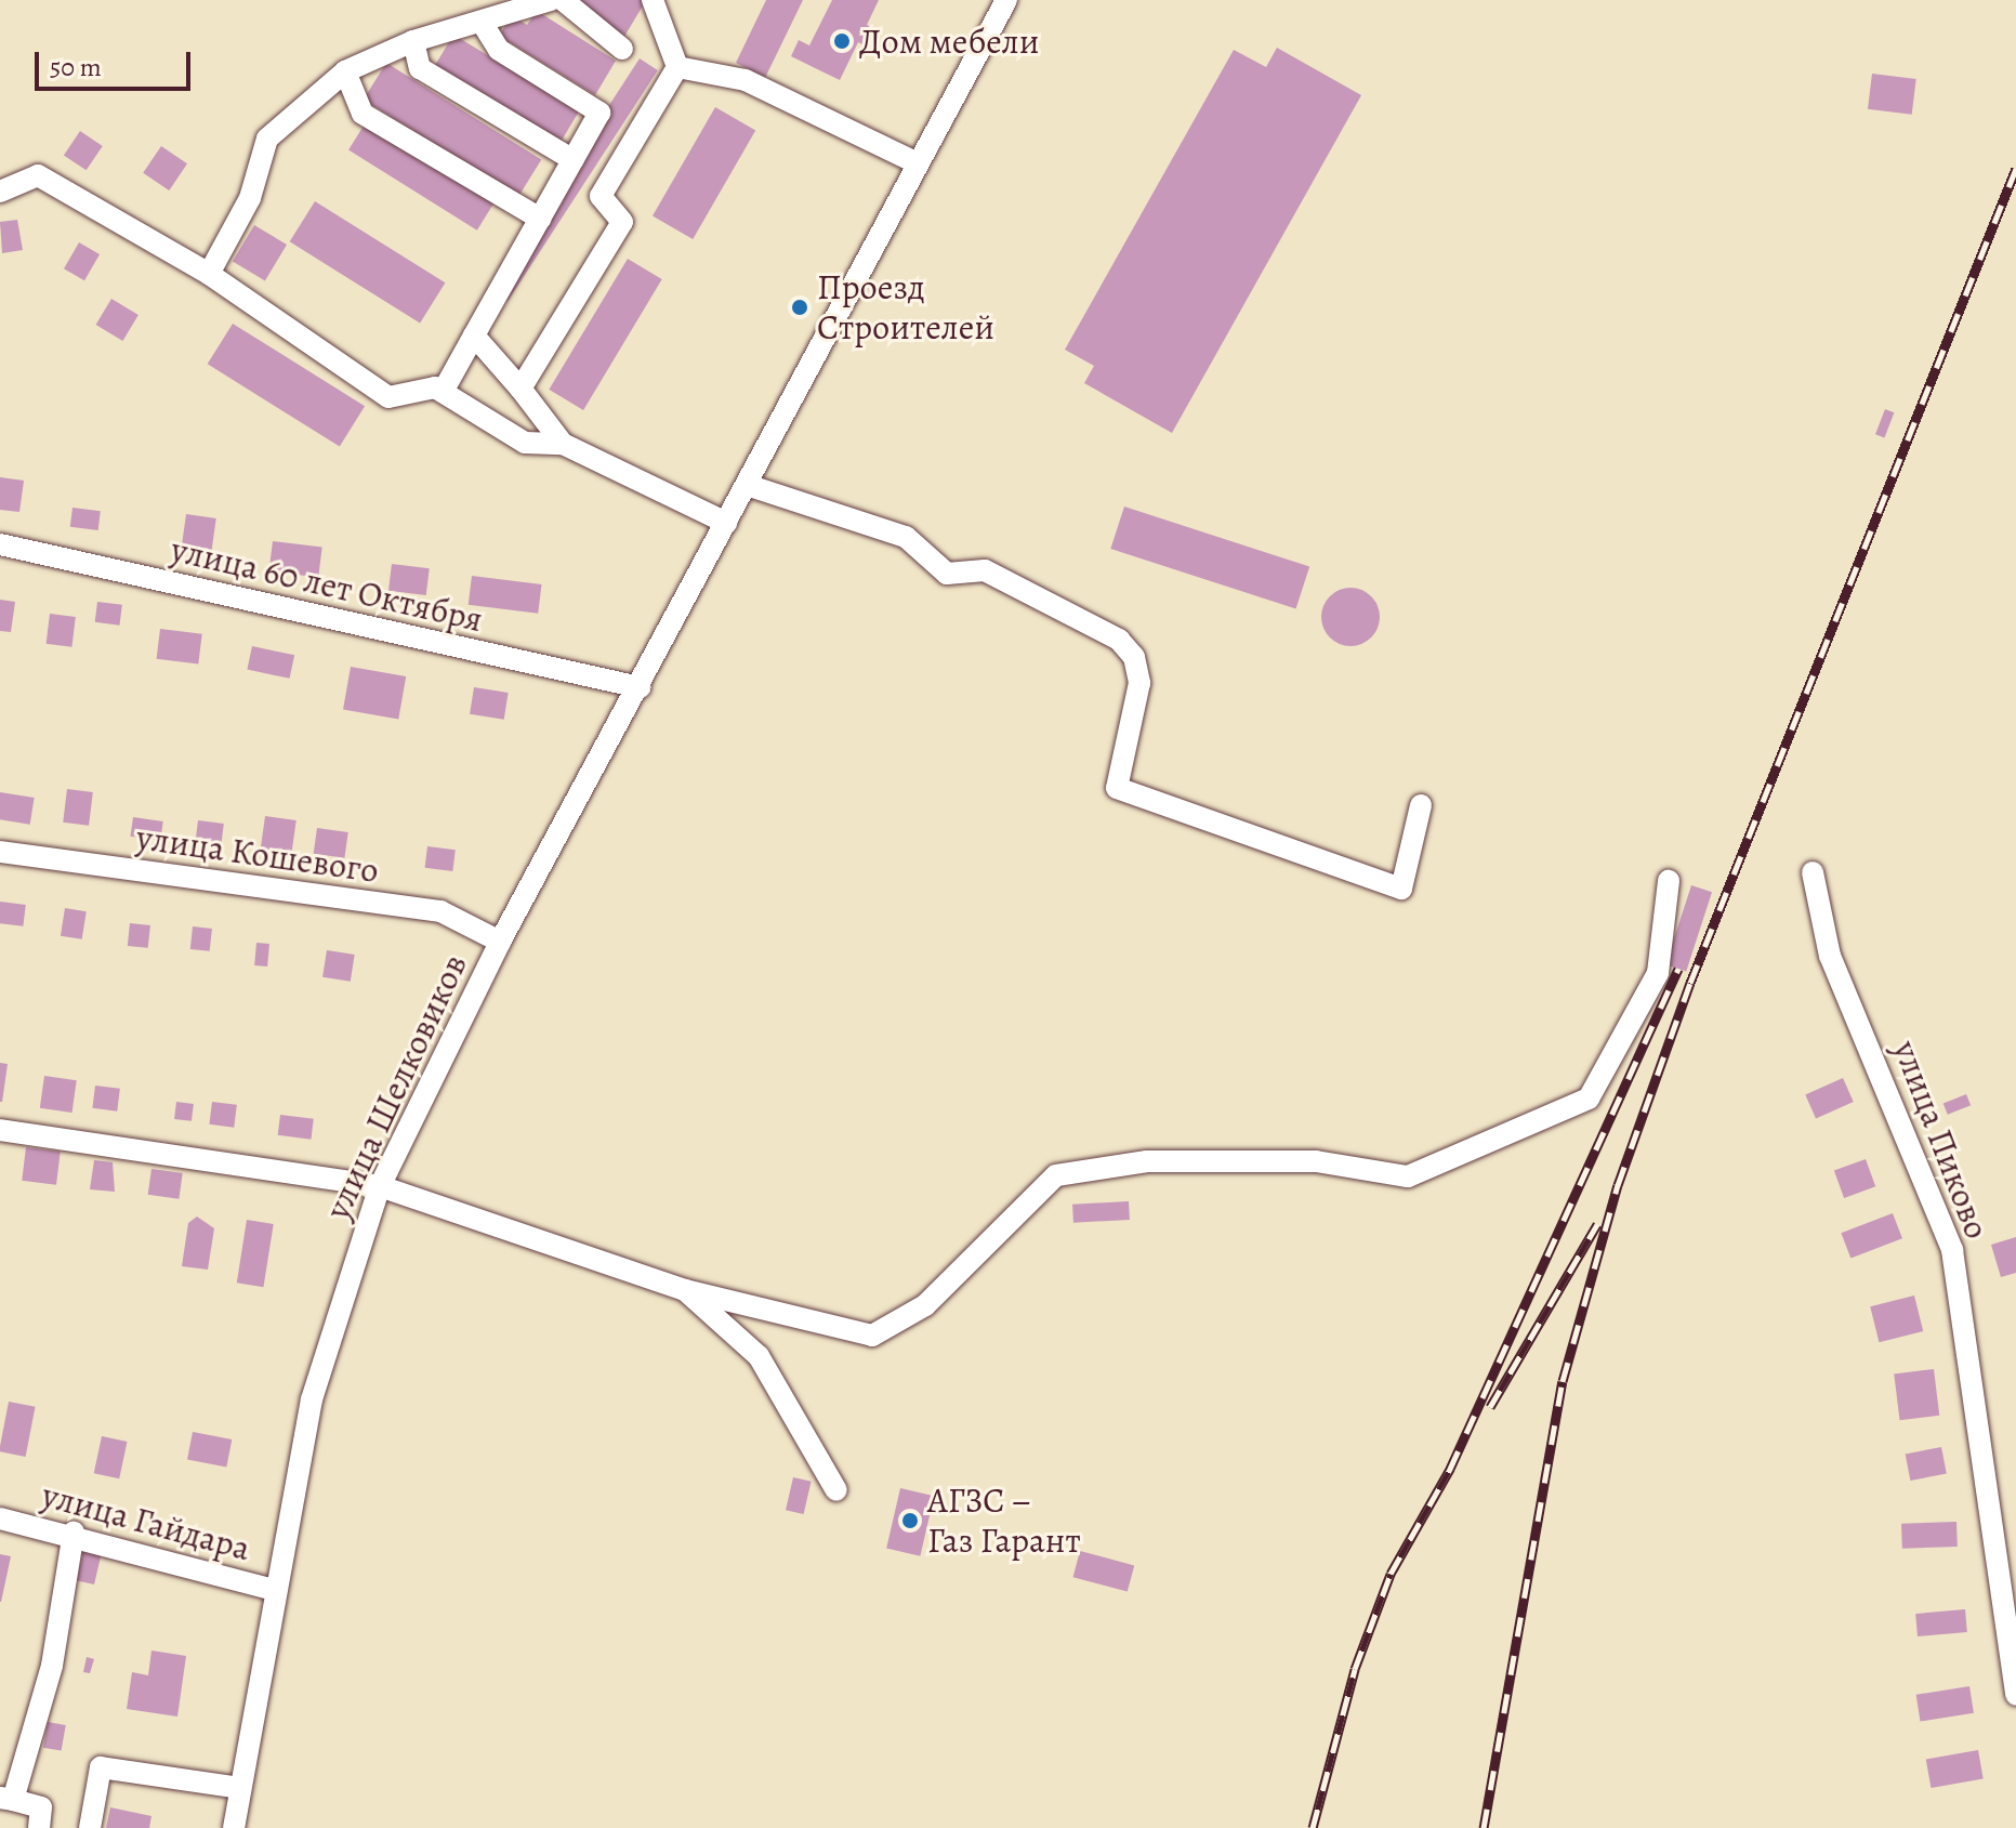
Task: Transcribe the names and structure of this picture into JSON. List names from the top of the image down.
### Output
{
  "streets": {
    "street": [
      "улица 60 лет Октября",
      "улица Кошевого",
      "улица Шелковиков",
      "улица Пиково",
      "улица Гайдара"
    ]
  },
  "crossings": [
    ["улица 60 лет Октября", "улица Шелковиков"],
    ["улица Кошевого", "улица Шелковиков"],
    ["улица Шелковиков", "улица Гайдара"]
  ],
  "places": ["Дом мебели", "Проезд Строителей", "АГЗС – Газ Гарант"],
  "scale_bar": "50 m"
}
